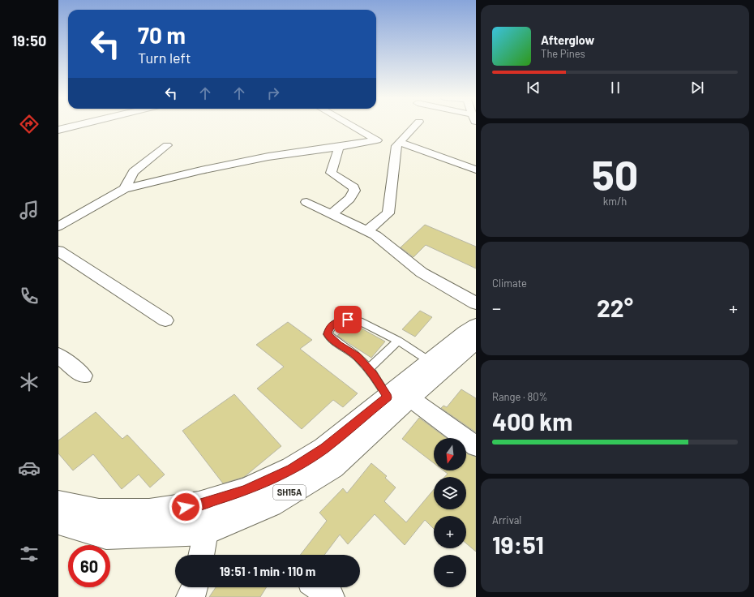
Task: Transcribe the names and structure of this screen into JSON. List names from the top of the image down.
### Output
{
  "streets": {
    "main road": ["SH15A"]
  },
  "north": "bottom",
  "page": {
    "tabs": "19:50",
    "turn": ["70 m", "Turn left"],
    "song": ["Afterglow", "The Pines"],
    "tile": [
      ["50", "km/h"],
      "Climate",
      ["Range · 80%", "400 km"],
      ["Arrival", "19:51"]
    ],
    "heat": ["−", "22°", "+"],
    "map_buttons": ["+", "−"],
    "limit": "60",
    "trip": "19:51 · 1 min · 110 m"
  }
}
